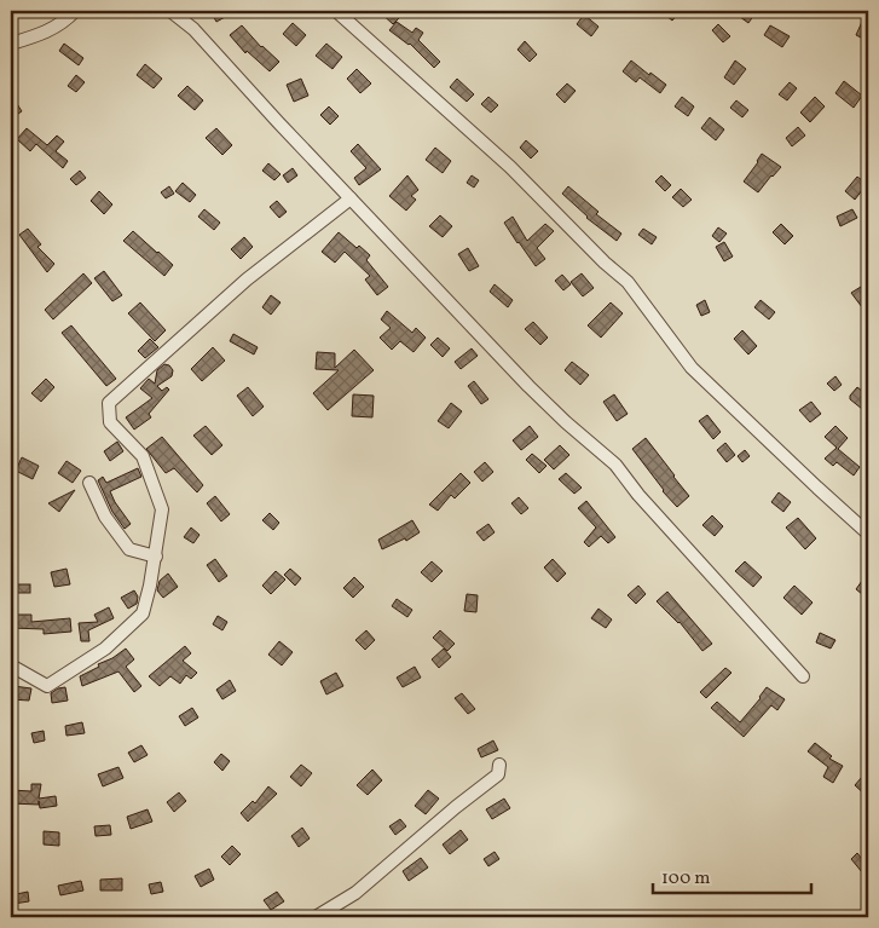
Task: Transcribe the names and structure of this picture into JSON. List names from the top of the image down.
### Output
{
  "scale_bar": "100 m"
}
